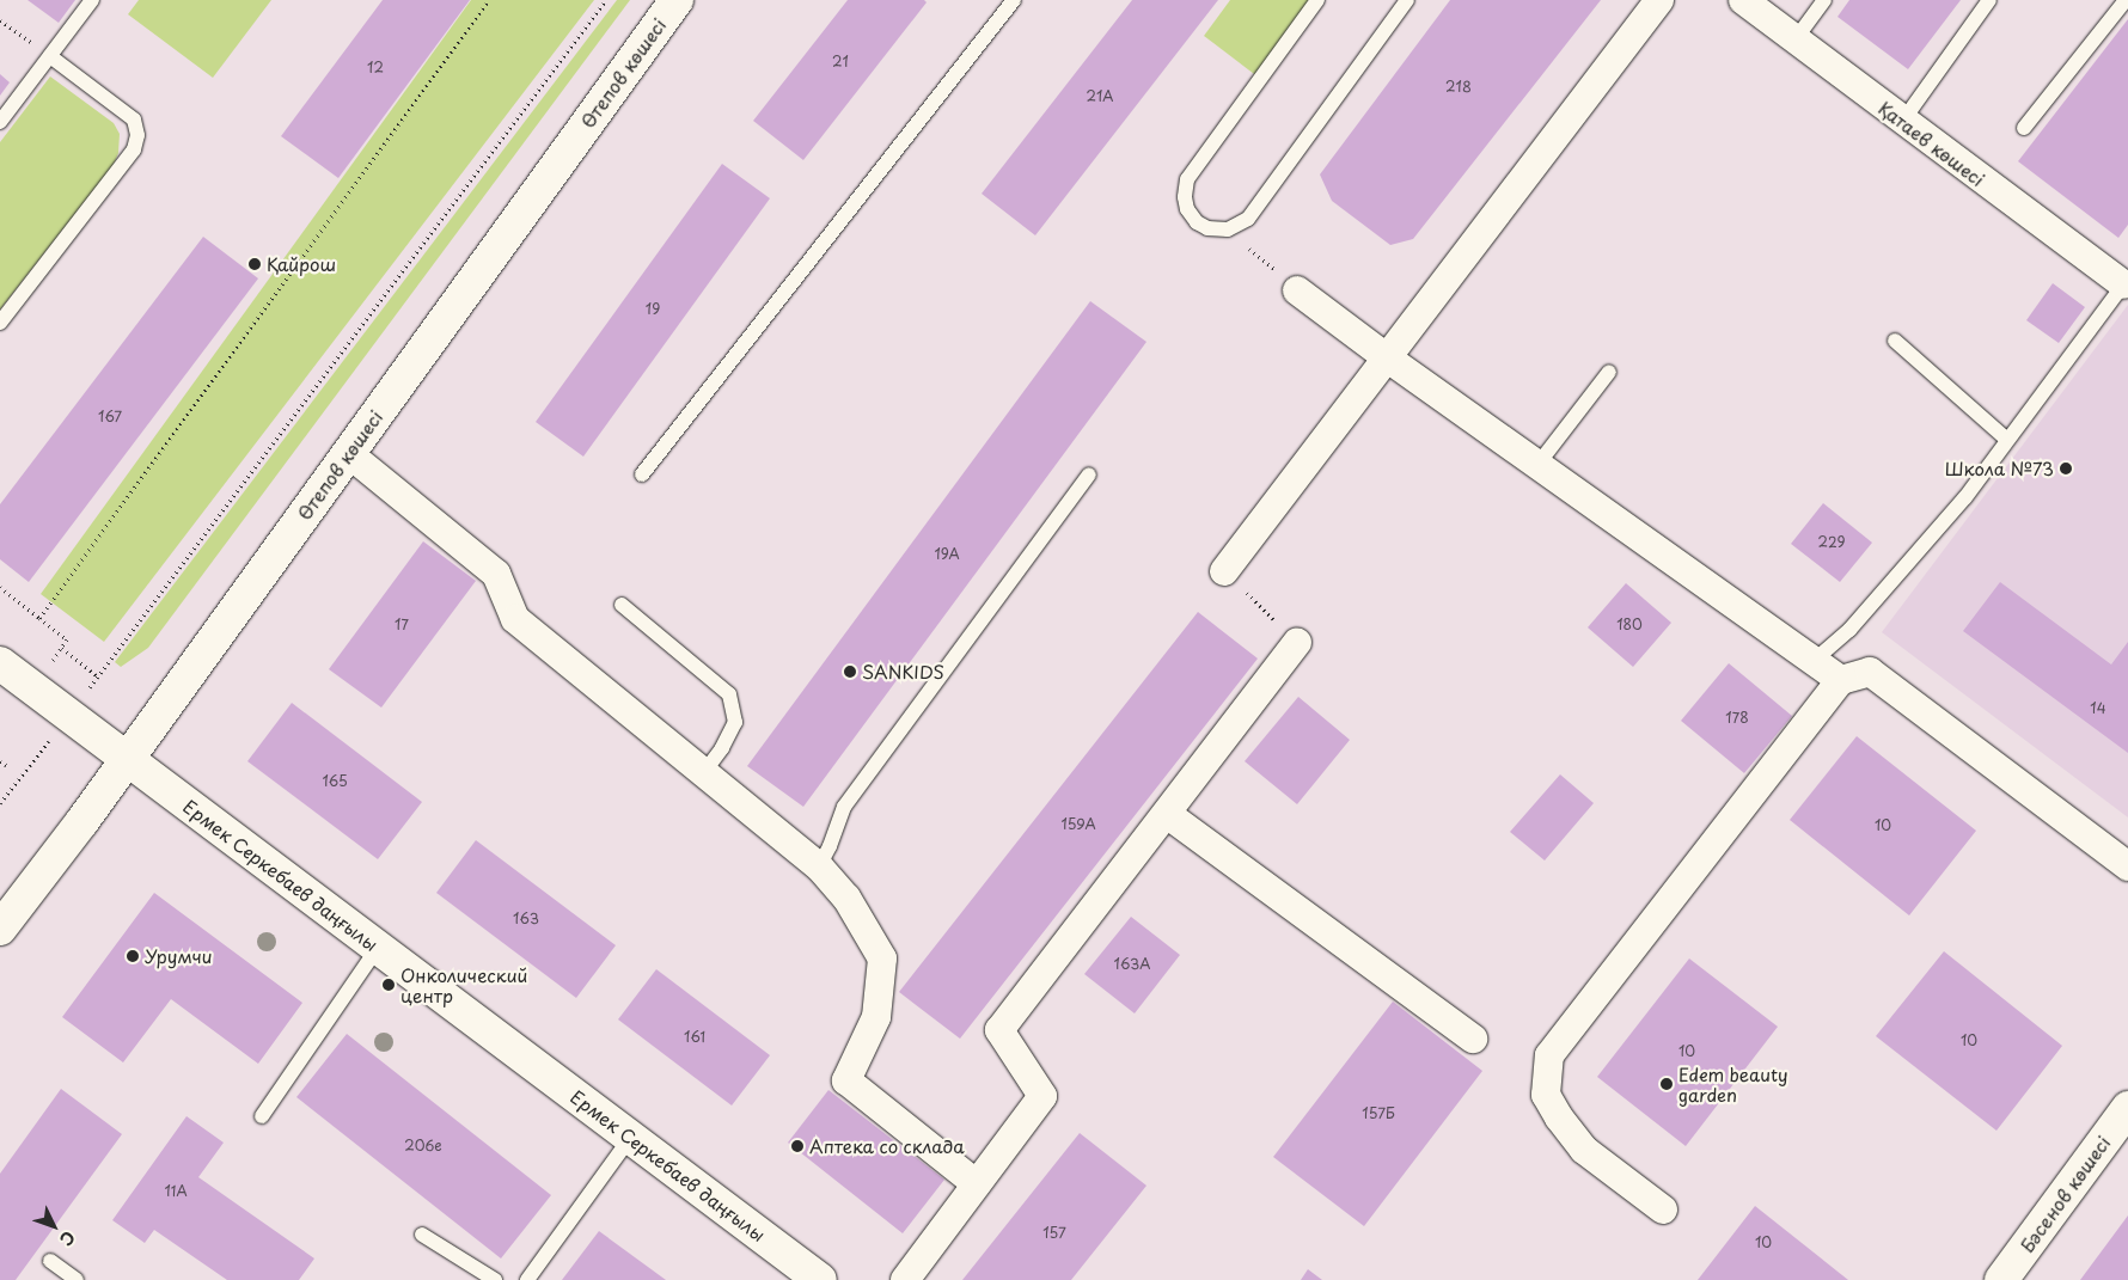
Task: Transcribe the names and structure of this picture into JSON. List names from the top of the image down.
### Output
{
  "streets": {
    "street": [
      "Өтепов көшесі",
      "Қатаев көшесі",
      "Ермек Серкебаев даңғылы",
      "Бәсенов көшесі"
    ]
  },
  "crossings": [
    ["Өтепов көшесі", "Ермек Серкебаев даңғылы"]
  ],
  "places": [
    "Қайрош",
    "Школа №73",
    "SANKIDS",
    "Урумчи",
    "Онколический центр",
    "Edem beauty garden",
    "Аптека со склада"
  ],
  "house_numbers": [
    "21",
    "12",
    "218",
    "21А",
    "19",
    "167",
    "229",
    "19А",
    "17",
    "180",
    "14",
    "178",
    "165",
    "159А",
    "10",
    "163",
    "163А",
    "161",
    "10",
    "10",
    "157Б",
    "206е",
    "11А",
    "157",
    "10"
  ],
  "north": "bottom right"
}
